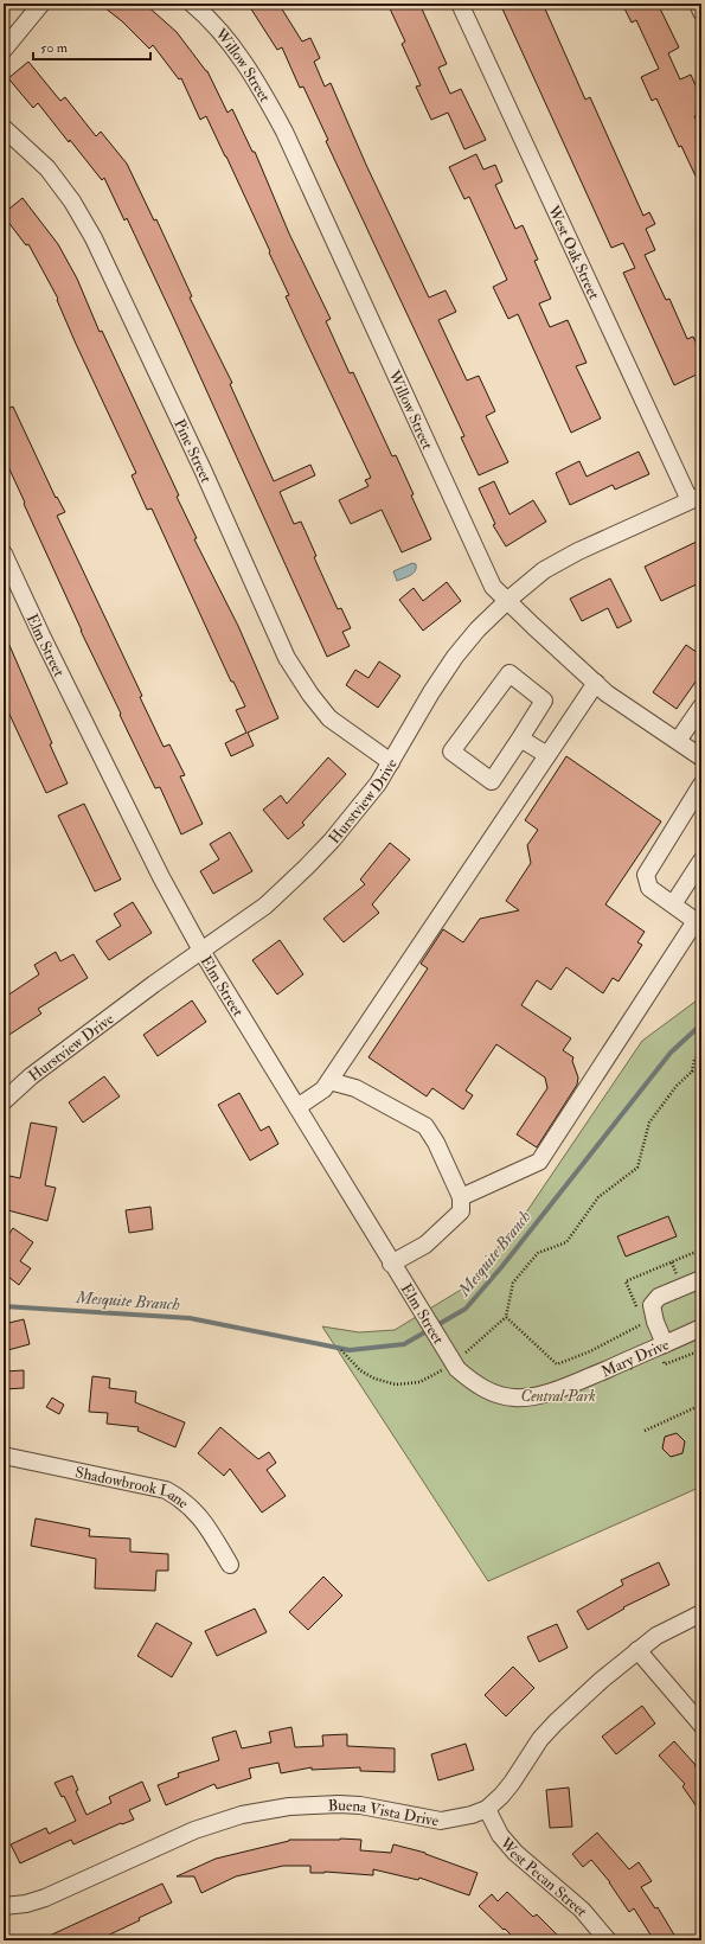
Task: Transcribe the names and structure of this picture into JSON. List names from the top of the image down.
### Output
{
  "streets": {
    "street": [
      "Willow Street",
      "West Oak Street",
      "Pine Street",
      "Elm Street",
      "Hurstview Drive",
      "Mary Drive",
      "Shadowbrook Lane",
      "Buena Vista Drive",
      "West Pecan Street"
    ]
  },
  "crossings": [
    ["Willow Street", "Hurstview Drive"],
    ["West Oak Street", "Hurstview Drive"],
    ["Pine Street", "Hurstview Drive"],
    ["Elm Street", "Hurstview Drive"],
    ["Elm Street", "Mary Drive"],
    ["Buena Vista Drive", "West Pecan Street"]
  ],
  "water": ["Mesquite Branch"],
  "parks": ["Central Park"],
  "scale_bar": "50 m"
}
